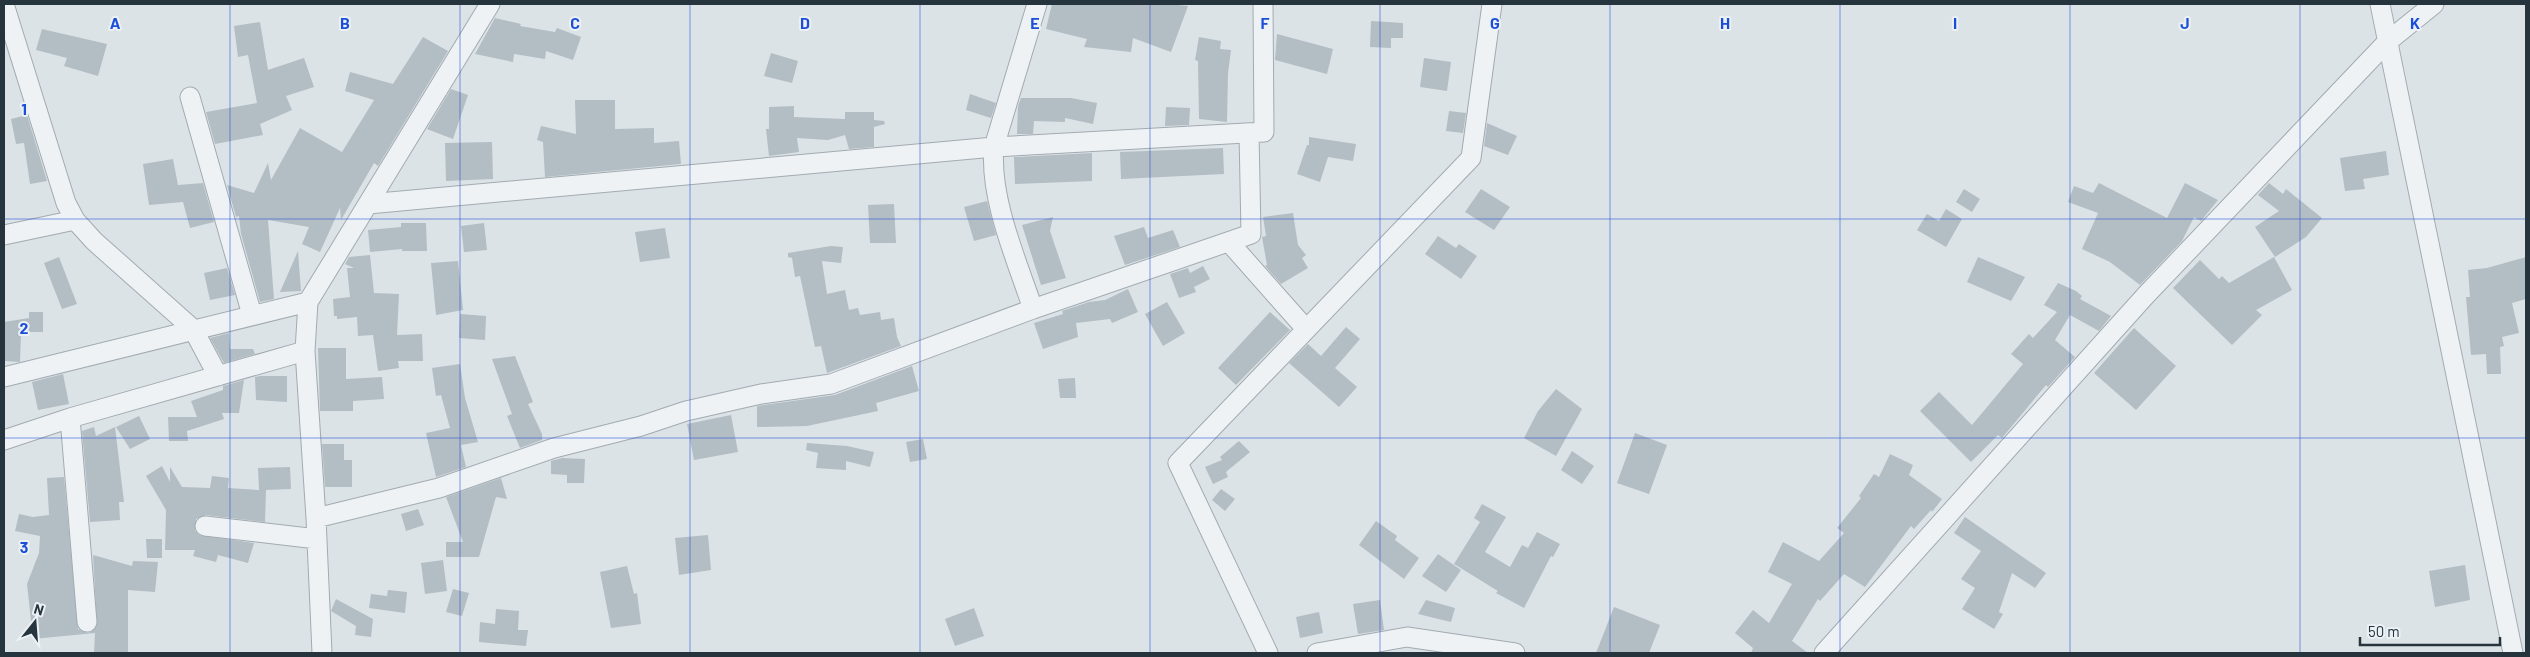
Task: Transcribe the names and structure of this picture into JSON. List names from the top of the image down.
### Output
{
  "scale_bar": "50 m",
  "north": "top",
  "grid": {
    "columns": [
      "A",
      "B",
      "C",
      "D",
      "E",
      "F",
      "G",
      "H",
      "I",
      "J",
      "K"
    ],
    "rows": ["1", "2", "3"]
  }
}
